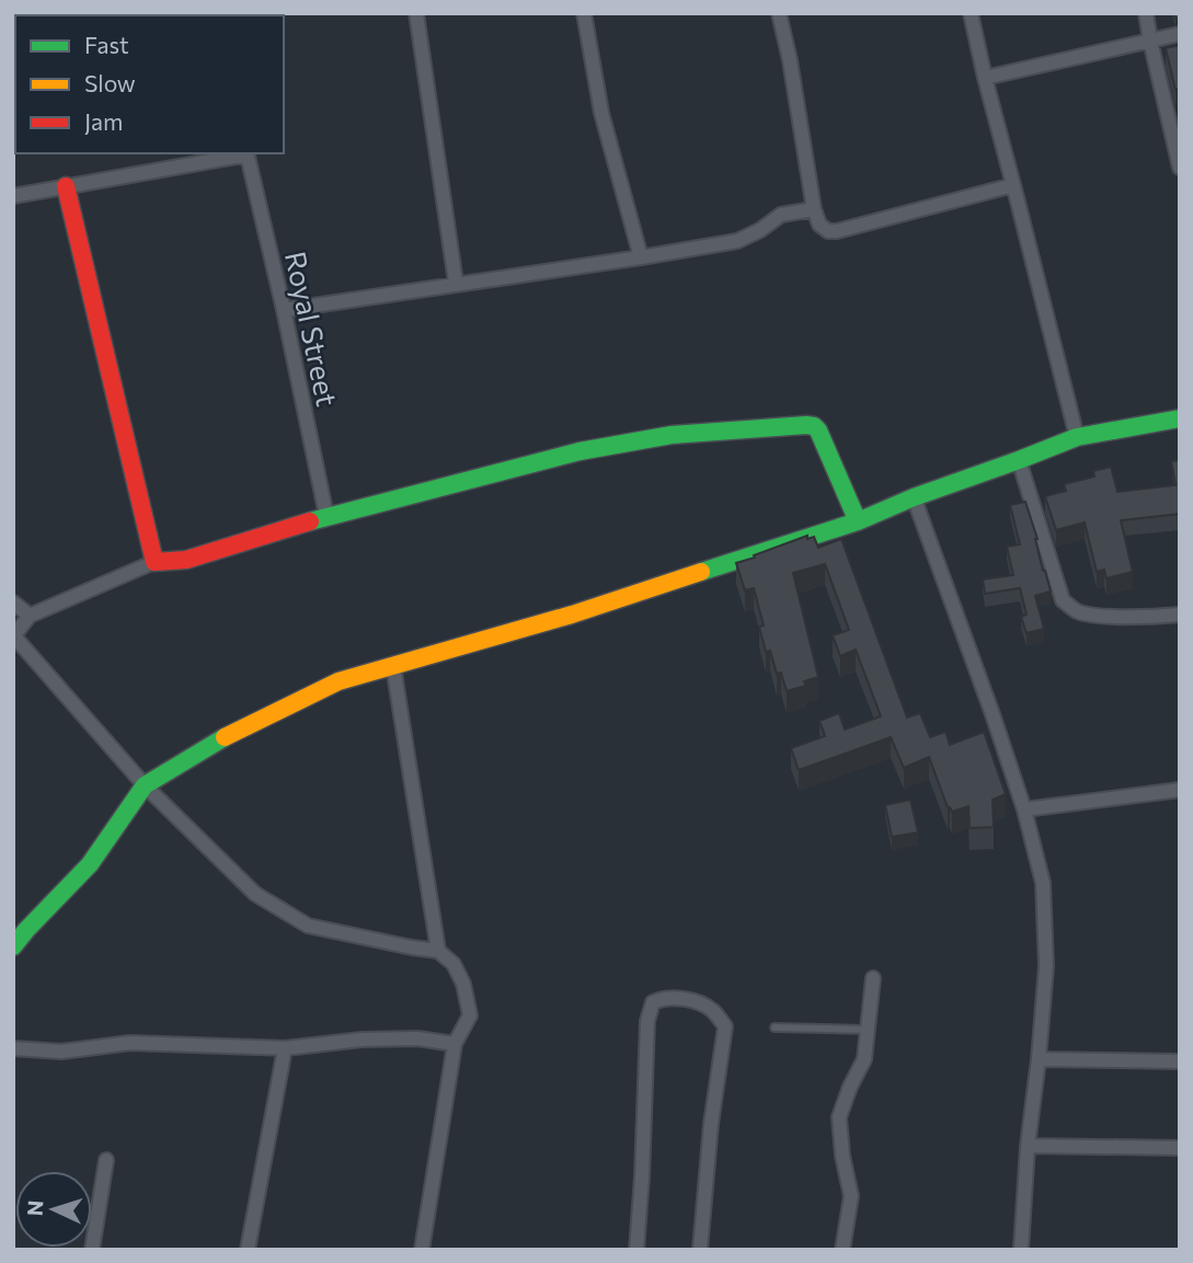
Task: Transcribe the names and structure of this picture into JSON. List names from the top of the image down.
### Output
{
  "streets": {
    "street": ["Royal Street"]
  },
  "legend": ["Fast", "Slow", "Jam"],
  "north": "left"
}
